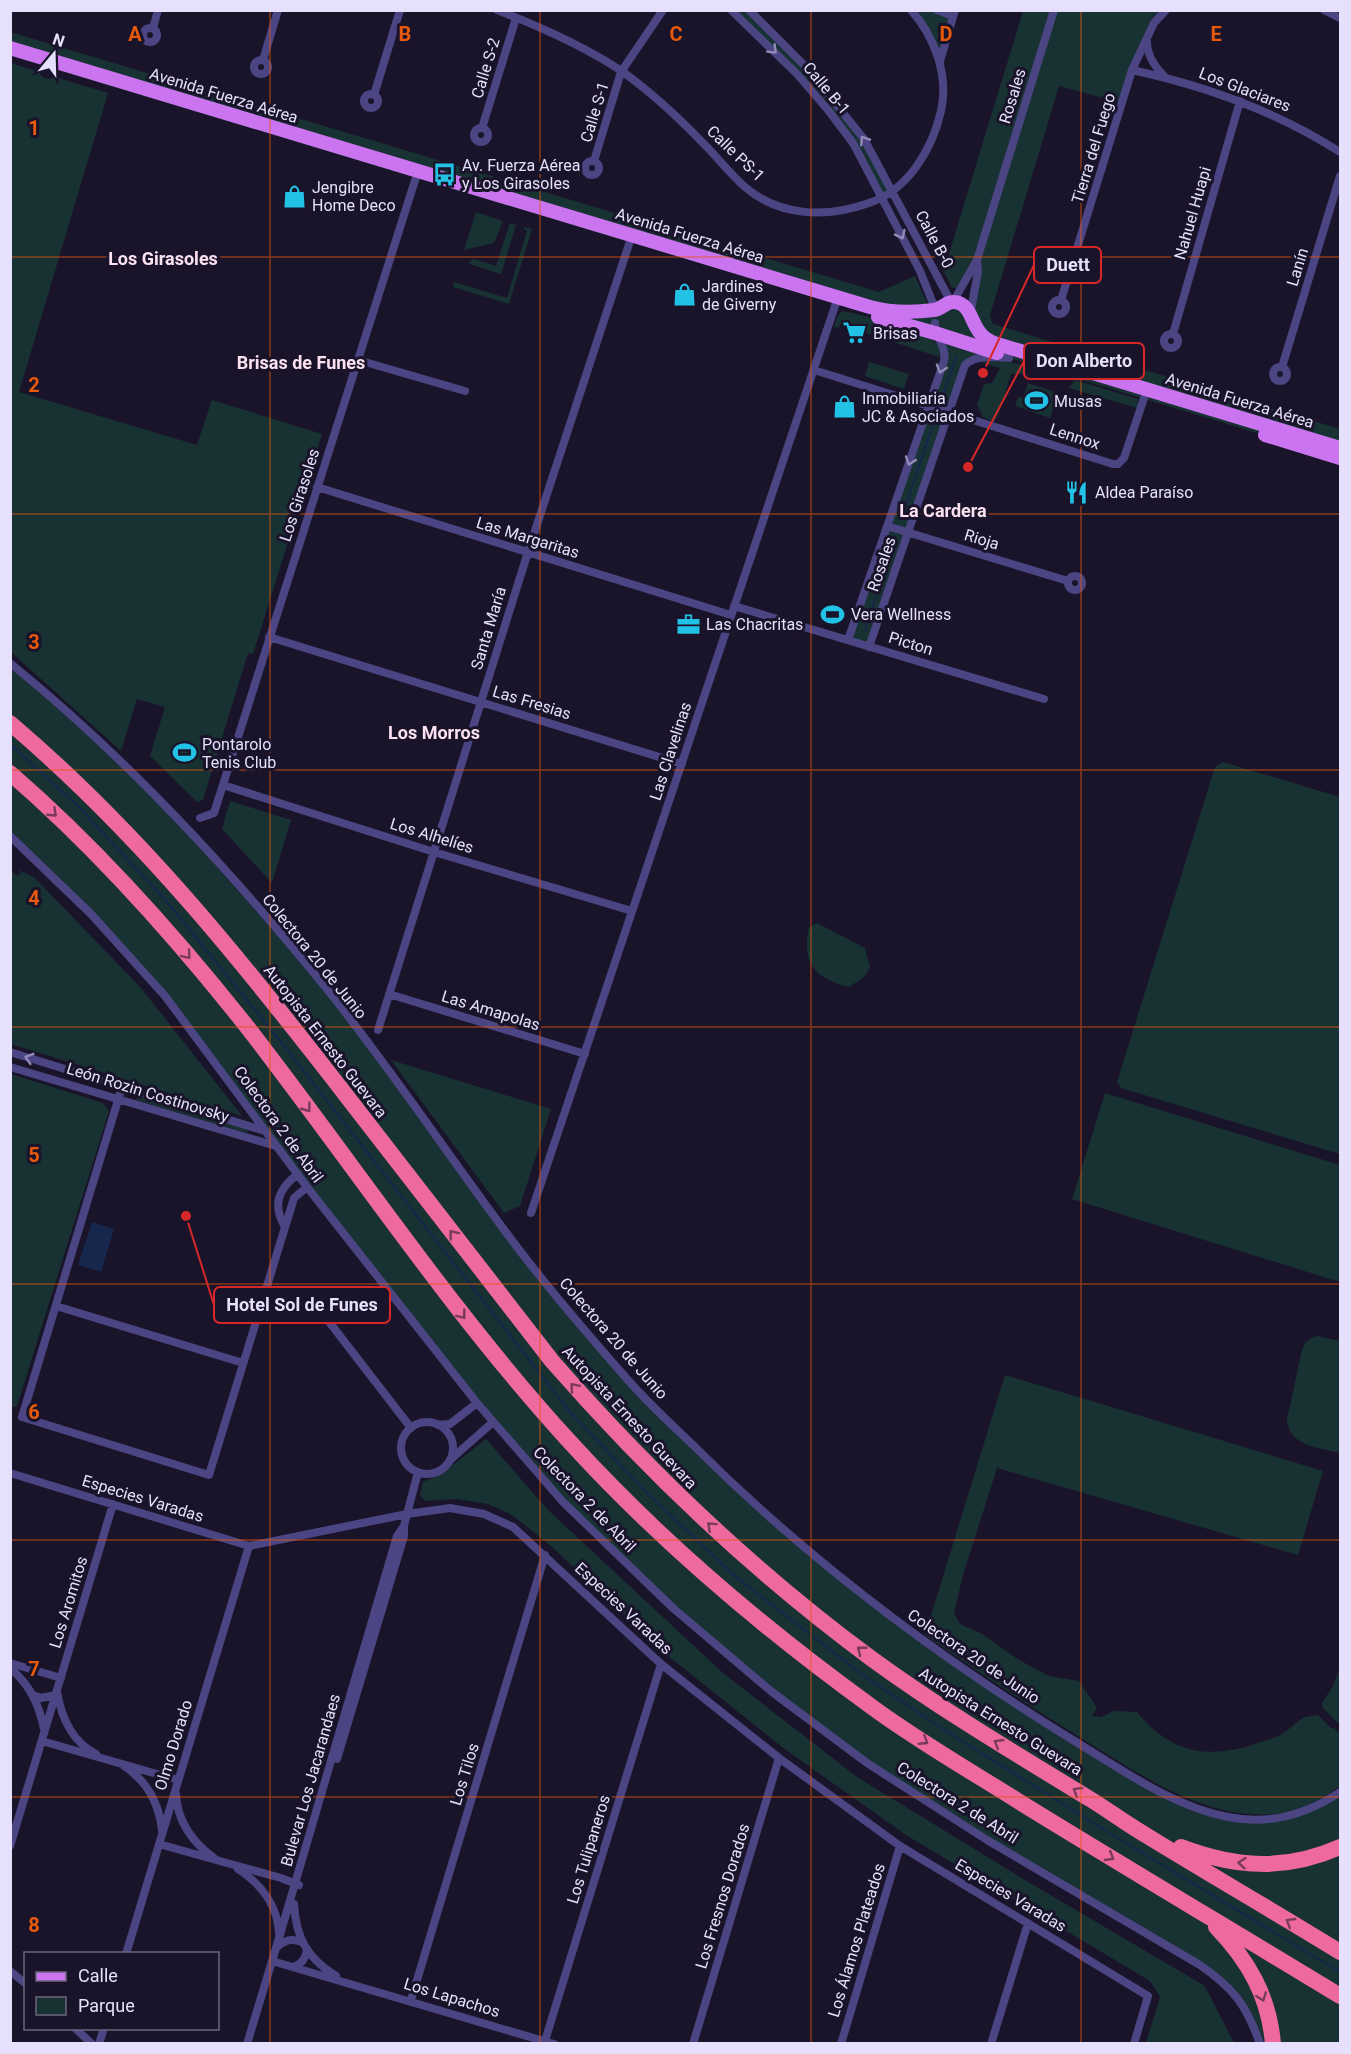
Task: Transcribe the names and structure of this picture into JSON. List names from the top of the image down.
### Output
{
  "streets": {
    "highway": ["Autopista Ernesto Guevara"],
    "main road": ["Avenida Fuerza Aérea"],
    "street": [
      "Calle S-2",
      "Calle B-1",
      "Los Glaciares",
      "Rosales",
      "Calle S-1",
      "Tierra del Fuego",
      "Calle PS-1",
      "Nahuel Huapi",
      "Calle B-0",
      "Lanín",
      "Lennox",
      "Los Girasoles",
      "Las Margaritas",
      "Rioja",
      "Santa María",
      "Picton",
      "Las Fresias",
      "Las Clavelinas",
      "Los Alhelíes",
      "Colectora 20 de Junio",
      "Las Amapolas",
      "León Rozin Costinovsky",
      "Colectora 2 de Abril",
      "Especies Varadas",
      "Los Aromitos",
      "Olmo Dorado",
      "Los Tilos",
      "Bulevar Los Jacarandaes",
      "Los Tulipaneros",
      "Los Fresnos Dorados",
      "Los Álamos Plateados",
      "Los Lapachos"
    ]
  },
  "crossings": [
    ["Calle S-2", "Calle PS-1"],
    ["Calle B-1", "Calle PS-1"],
    ["Calle B-1", "Calle B-0"],
    ["Los Glaciares", "Tierra del Fuego"],
    ["Los Glaciares", "Nahuel Huapi"],
    ["Avenida Fuerza Aérea", "Rosales"],
    ["Avenida Fuerza Aérea", "Calle B-0"],
    ["Avenida Fuerza Aérea", "Lennox"],
    ["Avenida Fuerza Aérea", "Los Girasoles"],
    ["Avenida Fuerza Aérea", "Santa María"],
    ["Avenida Fuerza Aérea", "Las Clavelinas"],
    ["Rosales", "Calle B-0"],
    ["Rosales", "Lennox"],
    ["Rosales", "Rioja"],
    ["Rosales", "Picton"],
    ["Calle S-1", "Calle PS-1"],
    ["Calle PS-1", "Calle B-0"],
    ["Lennox", "Las Clavelinas"],
    ["Los Girasoles", "Las Margaritas"],
    ["Los Girasoles", "Las Fresias"],
    ["Los Girasoles", "Los Alhelíes"],
    ["Las Margaritas", "Santa María"],
    ["Las Margaritas", "Picton"],
    ["Las Margaritas", "Las Clavelinas"],
    ["Santa María", "Las Fresias"],
    ["Santa María", "Los Alhelíes"],
    ["Santa María", "Las Amapolas"],
    ["Picton", "Las Clavelinas"],
    ["Las Fresias", "Las Clavelinas"],
    ["Las Clavelinas", "Los Alhelíes"],
    ["Las Clavelinas", "Las Amapolas"],
    ["León Rozin Costinovsky", "Colectora 2 de Abril"],
    ["Especies Varadas", "Los Aromitos"],
    ["Especies Varadas", "Olmo Dorado"],
    ["Especies Varadas", "Los Tilos"],
    ["Especies Varadas", "Bulevar Los Jacarandaes"],
    ["Especies Varadas", "Los Tulipaneros"],
    ["Especies Varadas", "Los Fresnos Dorados"],
    ["Especies Varadas", "Los Álamos Plateados"],
    ["Los Tilos", "Los Lapachos"],
    ["Bulevar Los Jacarandaes", "Los Lapachos"],
    ["Los Tulipaneros", "Los Lapachos"]
  ],
  "districts": [
    "Los Girasoles",
    "Brisas de Funes",
    "La Cardera",
    "Los Morros"
  ],
  "places": {
    "bus stop": ["Av. Fuerza Aérea y Los Girasoles"],
    "shop": ["Jengibre Home Deco", "Jardines de Giverny", "Inmobiliaria JC & Asociados"],
    "supermarket": ["Brisas"],
    "other": ["Duett", "Don Alberto", "Hotel Sol de Funes"],
    "sports": ["Musas", "Vera Wellness", "Pontarolo Tenis Club"],
    "restaurant": ["Aldea Paraíso"],
    "office": ["Las Chacritas"]
  },
  "legend": ["Calle", "Parque"],
  "north": "top",
  "grid": {
    "columns": [
      "A",
      "B",
      "C",
      "D",
      "E"
    ],
    "rows": [
      "1",
      "2",
      "3",
      "4",
      "5",
      "6",
      "7",
      "8"
    ]
  }
}
